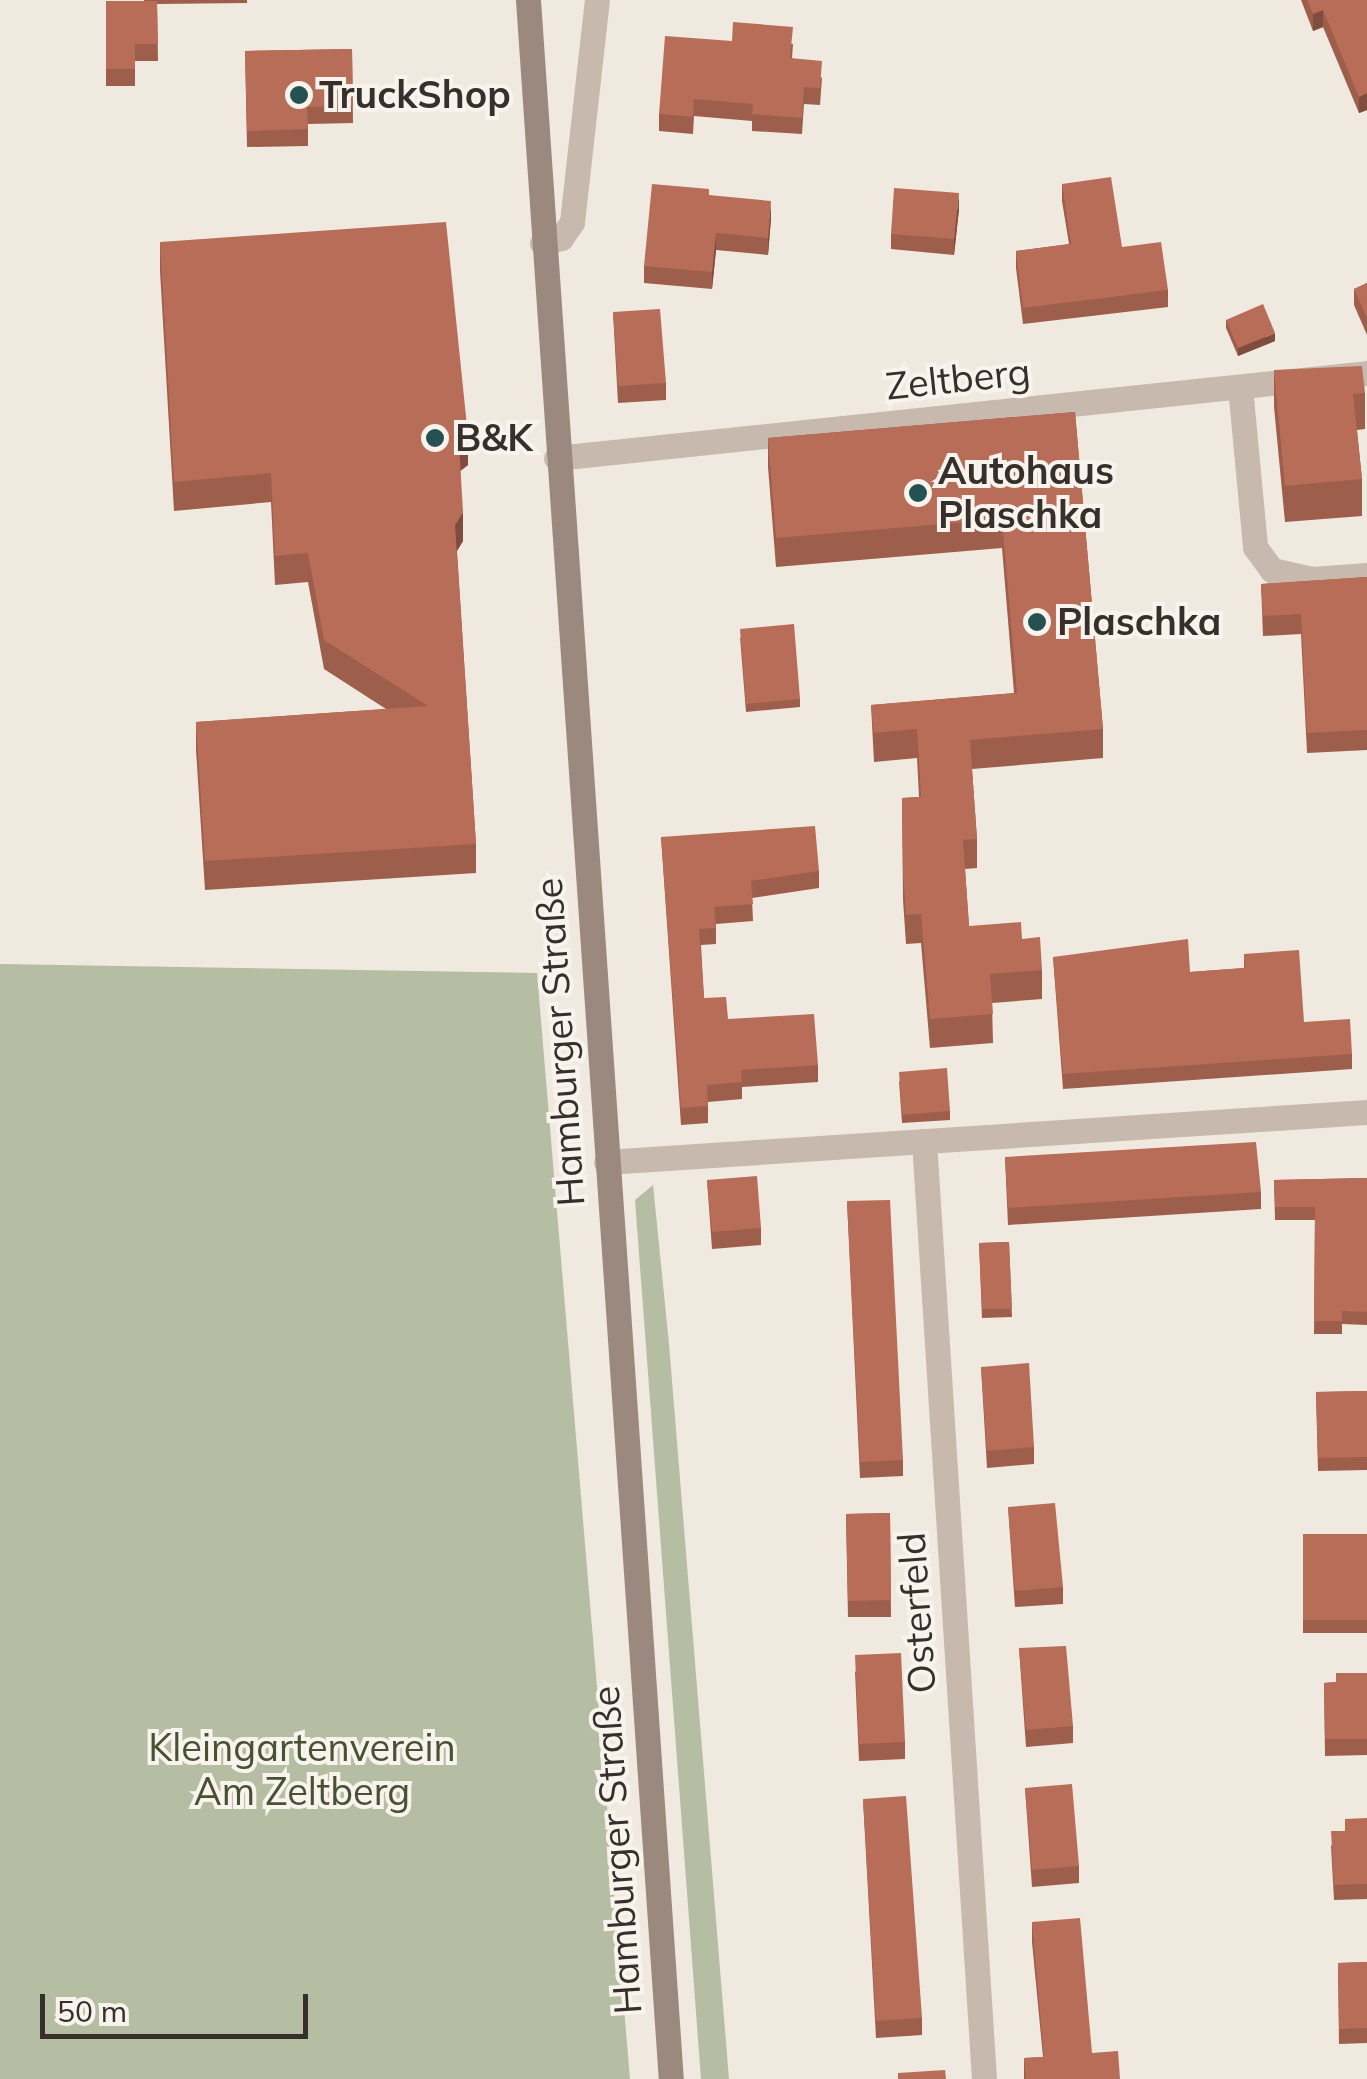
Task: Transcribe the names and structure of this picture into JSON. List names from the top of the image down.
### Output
{
  "streets": {
    "main road": ["Hamburger Straße"],
    "street": ["Zeltberg", "Osterfeld"]
  },
  "crossings": [
    ["Zeltberg", "Hamburger Straße"]
  ],
  "parks": ["Kleingartenverein Am Zeltberg"],
  "places": [
    "TruckShop",
    "B&K",
    "Autohaus Plaschka",
    "Plaschka"
  ],
  "scale_bar": "50 m"
}
